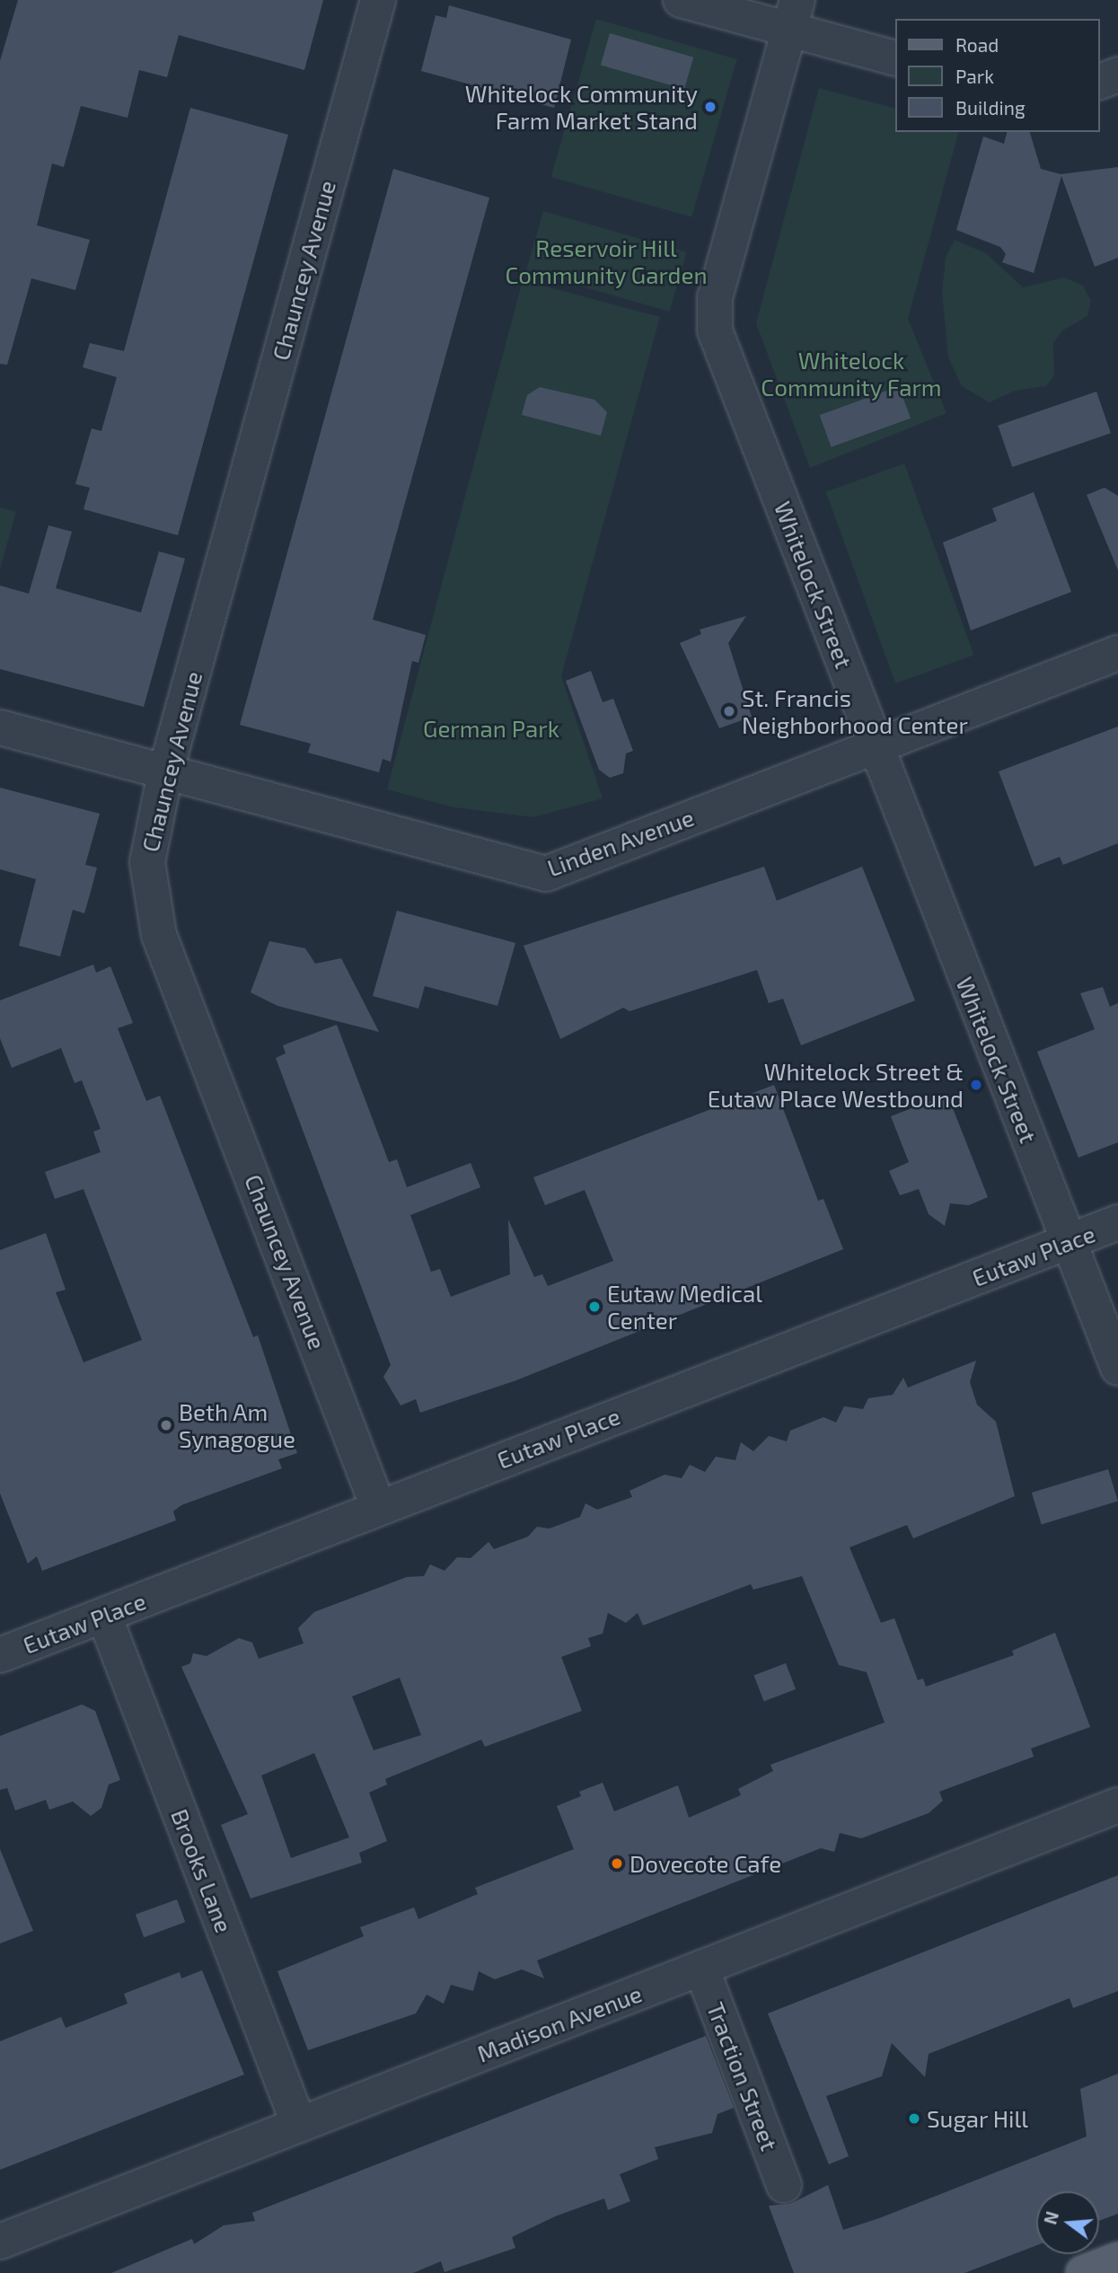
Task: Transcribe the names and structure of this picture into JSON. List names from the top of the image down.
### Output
{
  "streets": {
    "street": [
      "Chauncey Avenue",
      "Whitelock Street",
      "Linden Avenue",
      "Eutaw Place",
      "Brooks Lane",
      "Madison Avenue",
      "Traction Street"
    ]
  },
  "crossings": [
    ["Chauncey Avenue", "Linden Avenue"],
    ["Chauncey Avenue", "Eutaw Place"],
    ["Whitelock Street", "Linden Avenue"],
    ["Whitelock Street", "Eutaw Place"],
    ["Eutaw Place", "Brooks Lane"],
    ["Brooks Lane", "Madison Avenue"],
    ["Madison Avenue", "Traction Street"]
  ],
  "parks": ["Reservoir Hill Community Garden", "Whitelock Community Farm", "German Park"],
  "places": [
    "Whitelock Community Farm Market Stand",
    "St. Francis Neighborhood Center",
    "Whitelock Street & Eutaw Place Westbound",
    "Eutaw Medical Center",
    "Beth Am Synagogue",
    "Dovecote Cafe",
    "Sugar Hill"
  ],
  "legend": ["Road", "Park", "Building"],
  "north": "left"
}
